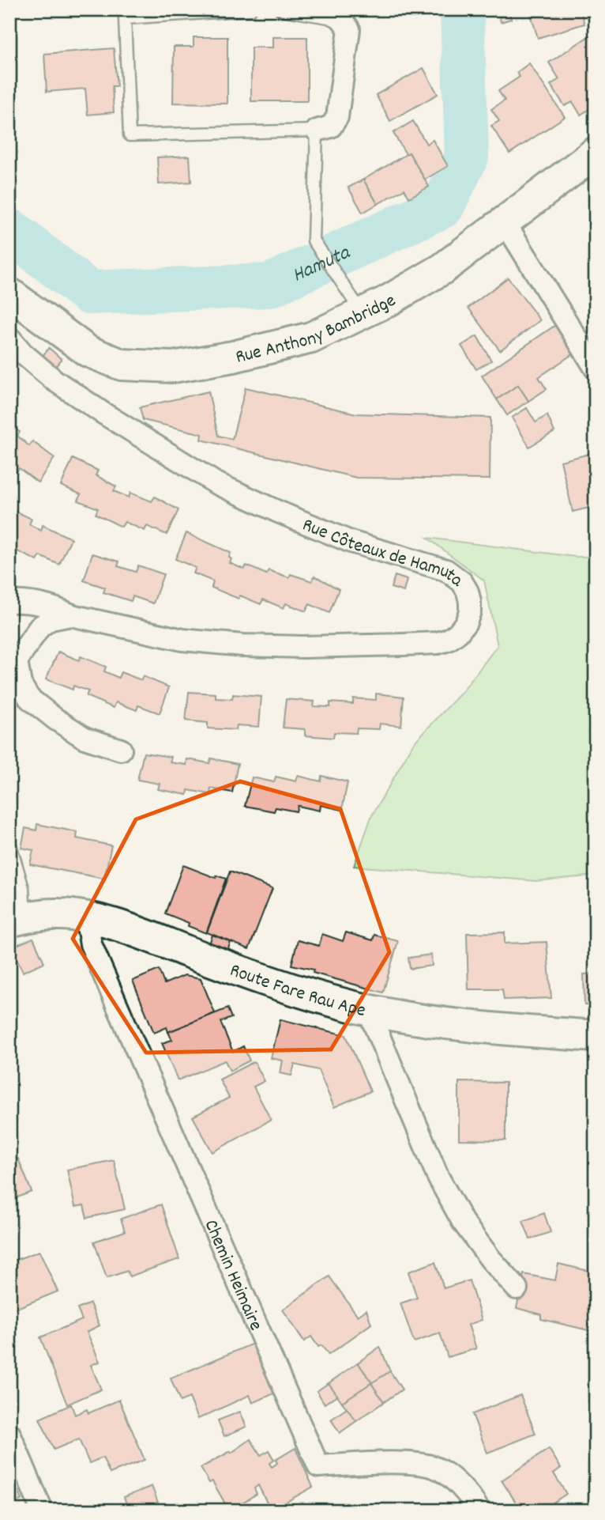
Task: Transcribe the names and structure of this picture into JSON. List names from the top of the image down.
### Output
{
  "streets": {
    "main road": ["Rue Anthony Bambridge", "Route Fare Rau Ape"],
    "street": ["Rue Côteaux de Hamuta", "Chemin Heimaire"]
  },
  "crossings": [
    ["Route Fare Rau Ape", "Chemin Heimaire"]
  ],
  "water": ["Hamuta"]
}
